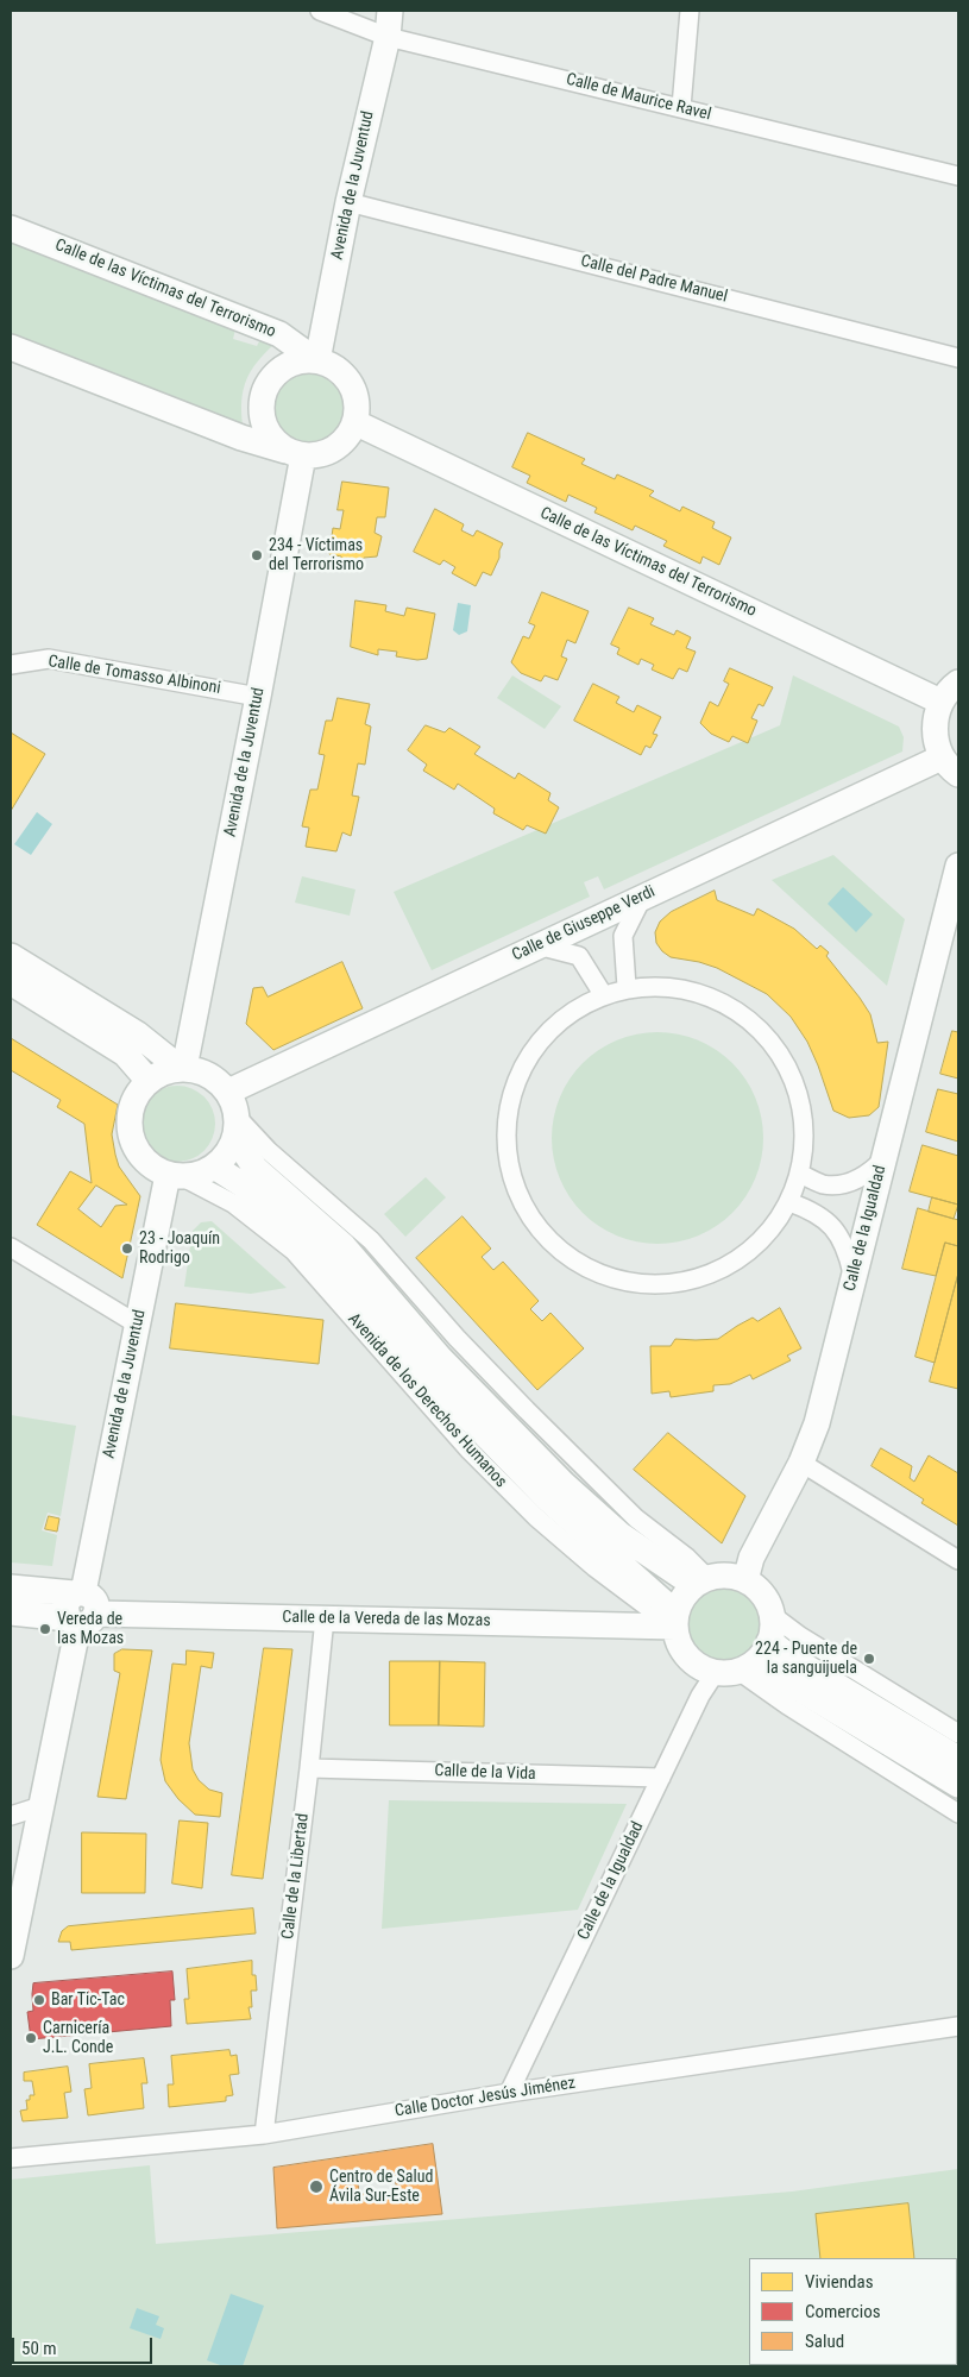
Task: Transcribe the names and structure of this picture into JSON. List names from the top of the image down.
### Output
{
  "streets": {
    "street": [
      "Calle de Maurice Ravel",
      "Avenida de la Juventud",
      "Calle del Padre Manuel",
      "Calle de las Víctimas del Terrorismo",
      "Calle de Tomasso Albinoni",
      "Calle de Giuseppe Verdi",
      "Calle de la Igualdad",
      "Avenida de los Derechos Humanos",
      "Calle de la Vereda de las Mozas",
      "Calle de la Vida",
      "Calle de la Libertad",
      "Calle Doctor Jesús Jiménez"
    ]
  },
  "crossings": [
    ["Calle de Maurice Ravel", "Avenida de la Juventud"],
    ["Avenida de la Juventud", "Calle del Padre Manuel"],
    ["Avenida de la Juventud", "Calle de las Víctimas del Terrorismo"],
    ["Avenida de la Juventud", "Calle de Tomasso Albinoni"],
    ["Avenida de la Juventud", "Calle de Giuseppe Verdi"],
    ["Avenida de la Juventud", "Avenida de los Derechos Humanos"],
    ["Avenida de la Juventud", "Calle de la Vereda de las Mozas"],
    ["Calle de Giuseppe Verdi", "Avenida de los Derechos Humanos"],
    ["Calle de la Igualdad", "Avenida de los Derechos Humanos"],
    ["Calle de la Igualdad", "Calle de la Vereda de las Mozas"],
    ["Calle de la Igualdad", "Calle de la Vida"],
    ["Calle de la Igualdad", "Calle Doctor Jesús Jiménez"],
    ["Avenida de los Derechos Humanos", "Calle de la Vereda de las Mozas"],
    ["Calle de la Vereda de las Mozas", "Calle de la Libertad"],
    ["Calle de la Vida", "Calle de la Libertad"],
    ["Calle de la Libertad", "Calle Doctor Jesús Jiménez"]
  ],
  "places": [
    "234 - Víctimas del Terrorismo",
    "23 - Joaquín Rodrigo",
    "Vereda de las Mozas",
    "224 - Puente de la sanguijuela",
    "Bar Tic-Tac",
    "Carnicería J.L. Conde",
    "Centro de Salud Ávila Sur-Este"
  ],
  "legend": ["Viviendas", "Comercios", "Salud"],
  "scale_bar": "50 m"
}
